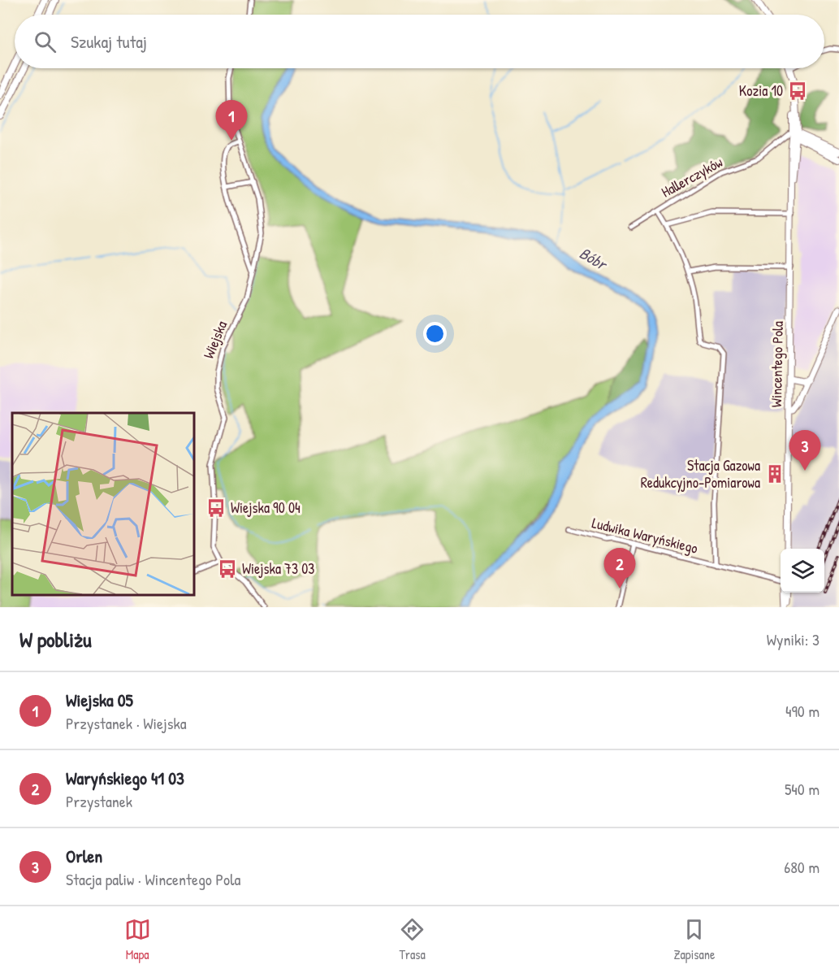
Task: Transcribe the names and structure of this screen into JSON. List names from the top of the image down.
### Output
{
  "streets": {
    "main road": ["Wincentego Pola"],
    "street": ["Hallerczyków", "Wiejska", "Ludwika Waryńskiego"]
  },
  "crossings": [
    ["Hallerczyków", "Wincentego Pola"]
  ],
  "water": ["Bóbr"],
  "places": {
    "bus stop": ["Kozia 10", "Wiejska 90 04", "Wiejska 73 03"],
    "building": ["Stacja Gazowa Redukcyjno-Pomiarowa"]
  },
  "page": {
    "search": "Szukaj tutaj",
    "pins": ["1", "3", "2"],
    "heading": ["W pobliżu", "Wyniki: 3"],
    "list": [
      {
        "mark": "1",
        "name": "Wiejska 05",
        "note": "Przystanek · Wiejska",
        "value": "490 m"
      },
      {
        "mark": "2",
        "name": "Waryńskiego 41 03",
        "note": "Przystanek",
        "value": "540 m"
      },
      {
        "mark": "3",
        "name": "Orlen",
        "note": "Stacja paliw · Wincentego Pola",
        "value": "680 m"
      }
    ],
    "nav": ["Mapa", "Trasa", "Zapisane"]
  }
}
